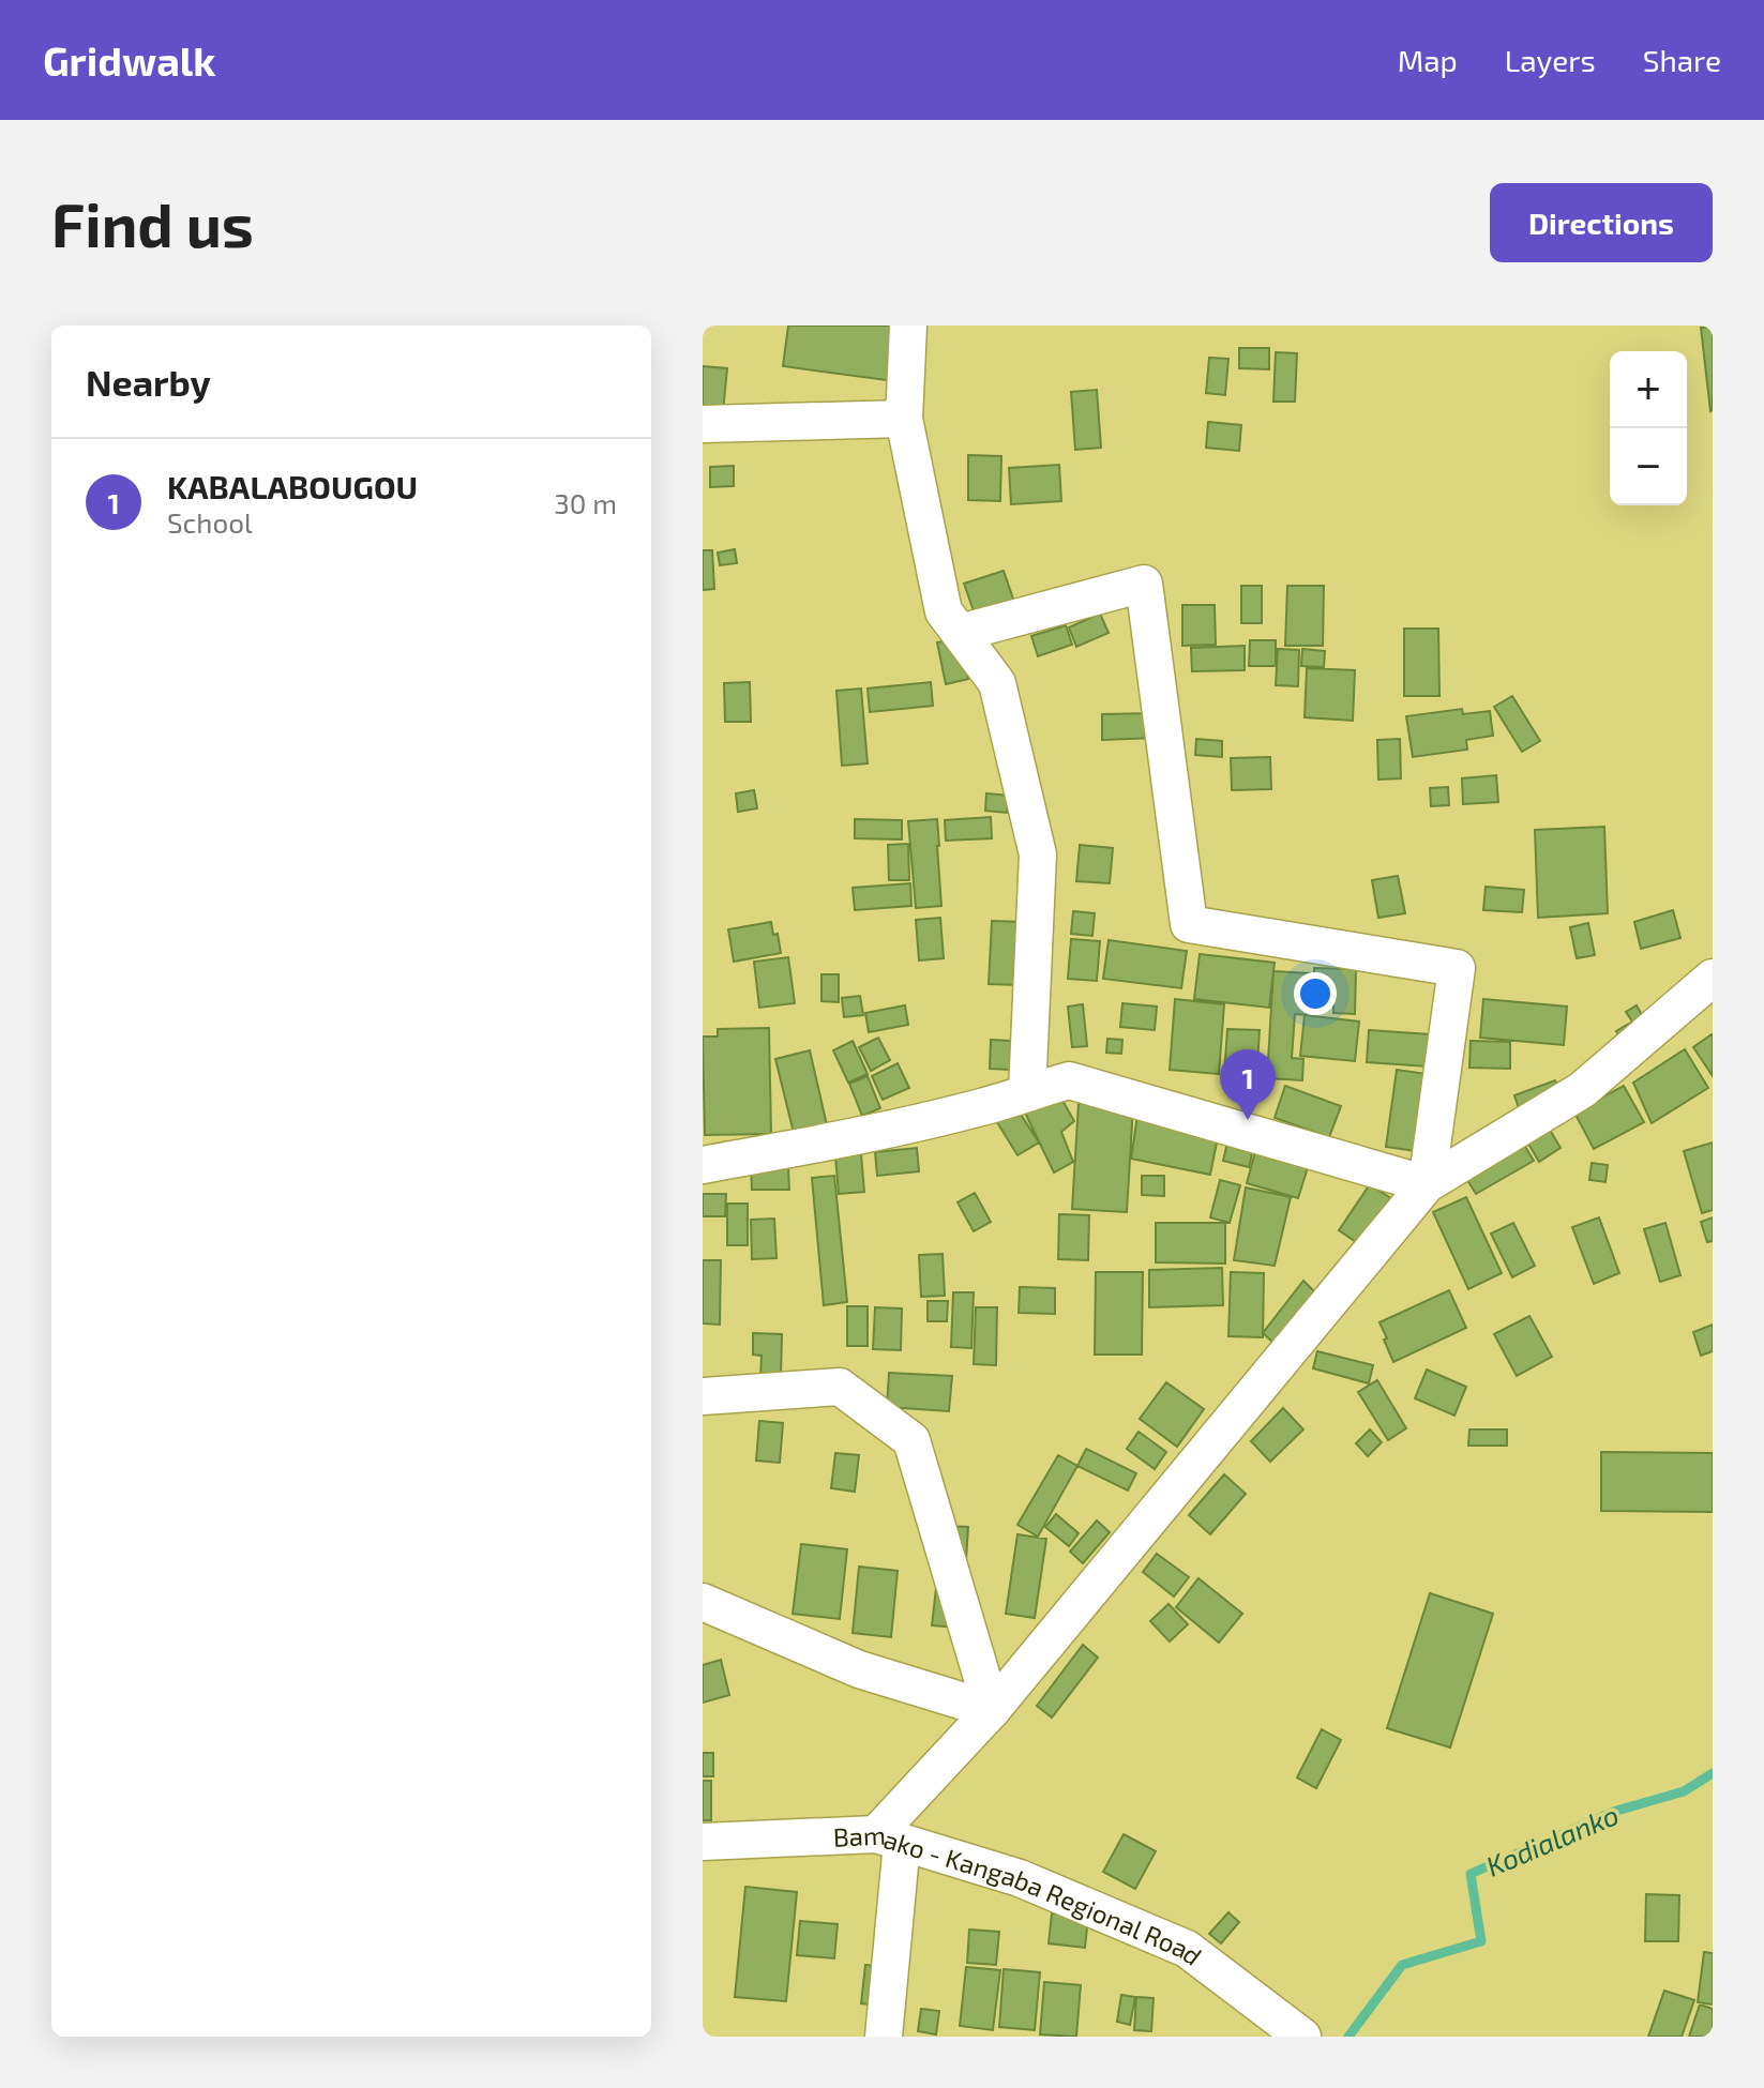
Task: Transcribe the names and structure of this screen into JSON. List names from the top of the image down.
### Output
{
  "streets": {
    "street": ["Bamako - Kangaba Regional Road"]
  },
  "water": ["Kodialanko"],
  "page": {
    "header": "Gridwalk",
    "nav": ["Map", "Layers", "Share"],
    "buttons": "Directions",
    "title": "Find us",
    "heading": "Nearby",
    "map_buttons": ["+", "−"],
    "list": [
      {
        "mark": "1",
        "name": "KABALABOUGOU",
        "note": "School",
        "value": "30 m"
      }
    ],
    "pins": "1"
  }
}
